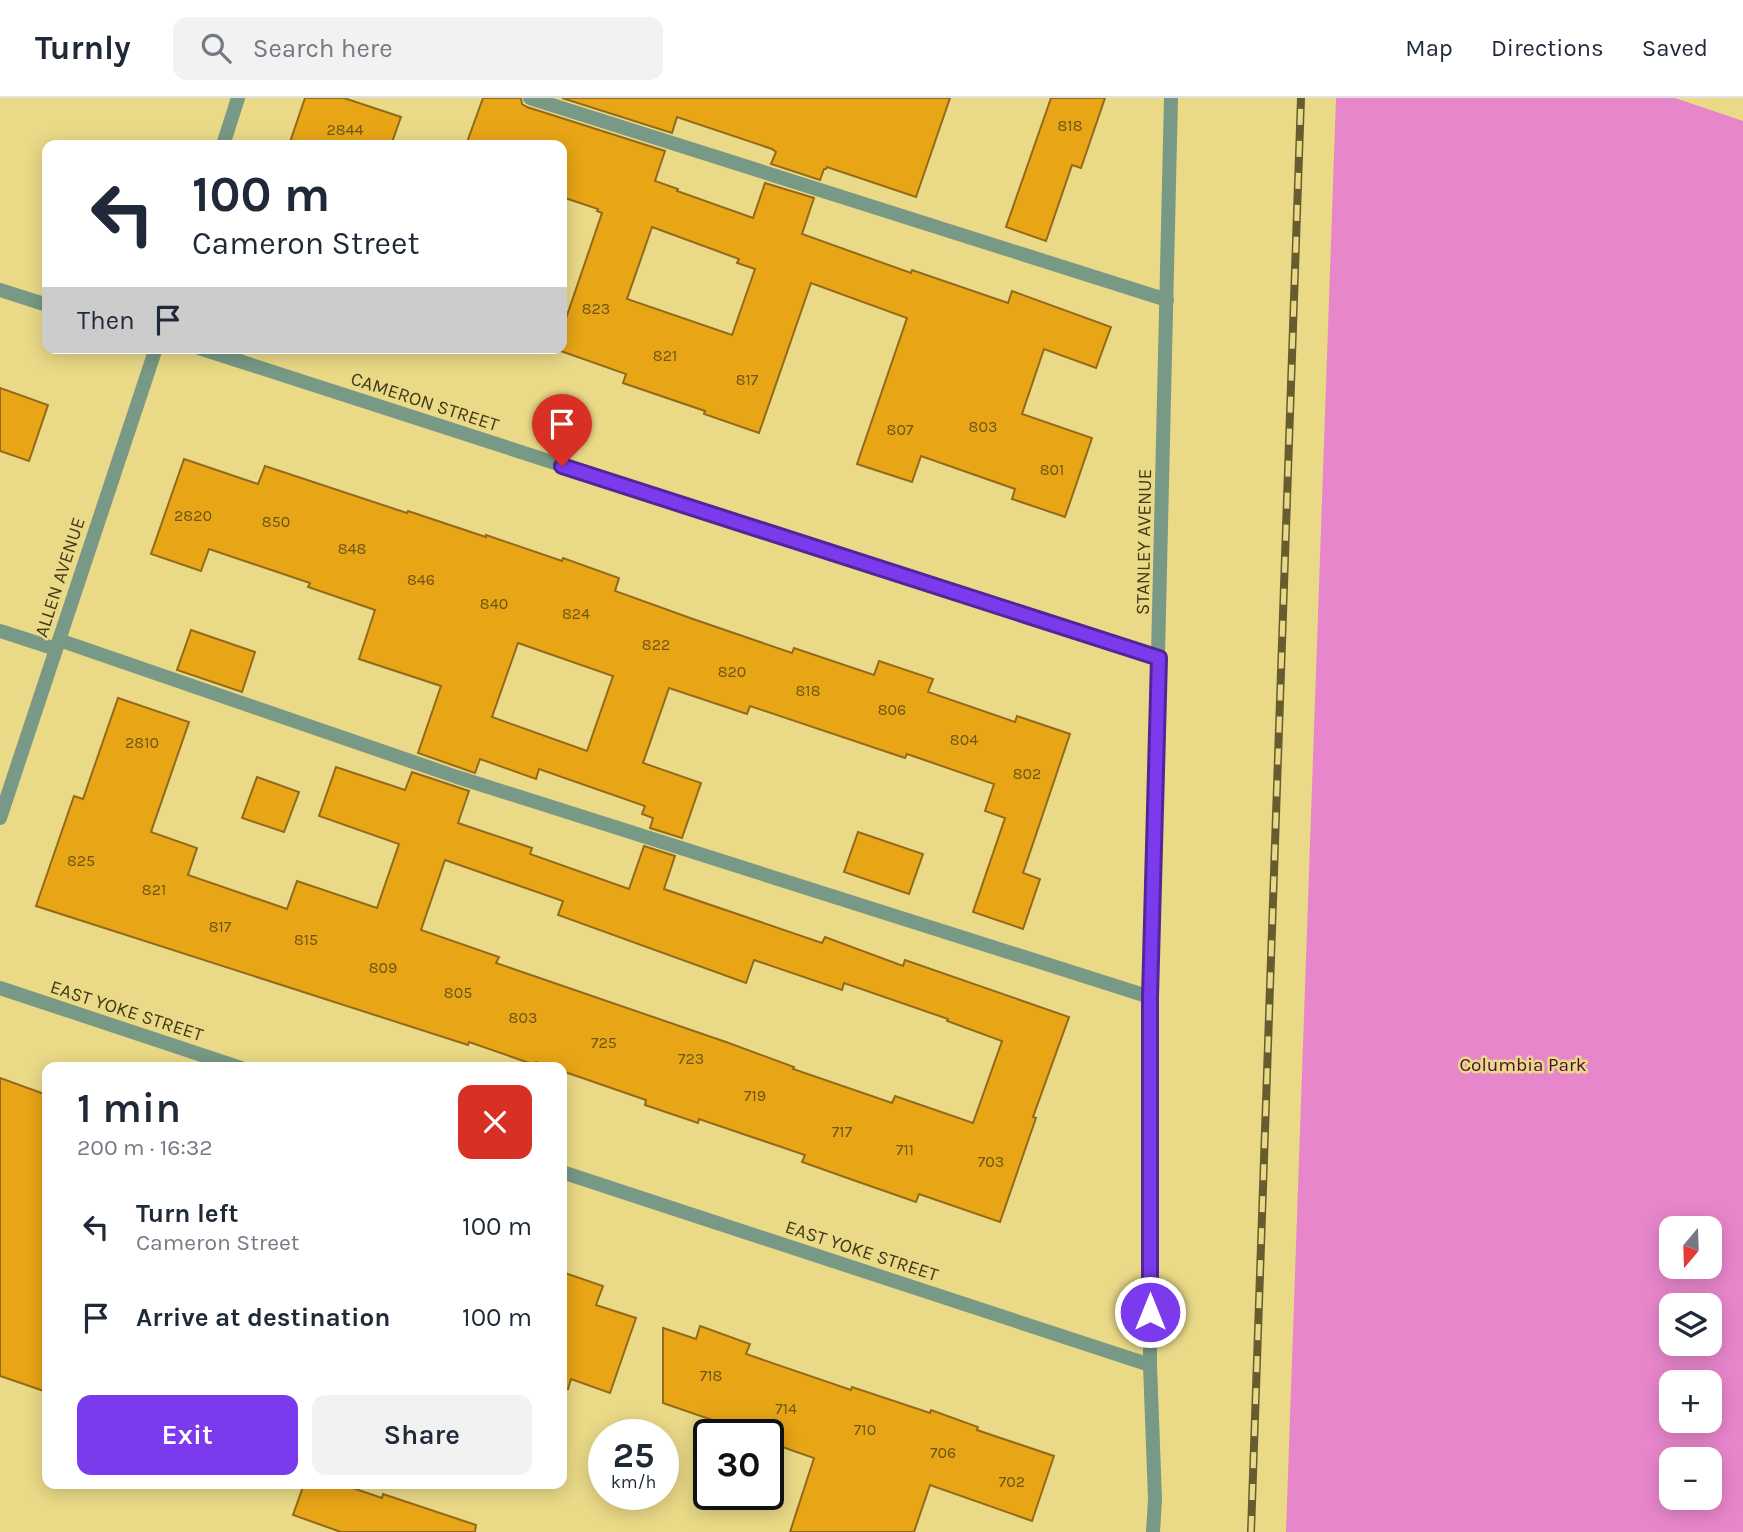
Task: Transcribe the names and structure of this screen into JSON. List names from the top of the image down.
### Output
{
  "streets": {
    "street": [
      "CAMERON STREET",
      "STANLEY AVENUE",
      "ALLEN AVENUE",
      "EAST YOKE STREET"
    ]
  },
  "crossings": [
    ["CAMERON STREET", "STANLEY AVENUE"],
    ["STANLEY AVENUE", "EAST YOKE STREET"]
  ],
  "parks": ["Columbia Park"],
  "house_numbers": [
    "818",
    "2844",
    "823",
    "821",
    "817",
    "803",
    "807",
    "801",
    "2820",
    "850",
    "848",
    "846",
    "840",
    "824",
    "822",
    "820",
    "818",
    "806",
    "804",
    "2810",
    "802",
    "825",
    "821",
    "817",
    "815",
    "809",
    "805",
    "803",
    "725",
    "723",
    "719",
    "717",
    "711",
    "703",
    "718",
    "714",
    "710",
    "706",
    "702"
  ],
  "north": "bottom",
  "page": {
    "header": "Turnly",
    "search": "Search here",
    "nav": ["Map", "Directions", "Saved"],
    "turn": ["100 m", "Cameron Street"],
    "then": "Then",
    "heading": ["1 min", "200 m · 16:32"],
    "list": [
      {
        "name": "Turn left",
        "note": "Cameron Street",
        "value": "100 m"
      },
      {
        "name": "Arrive at destination",
        "value": "100 m"
      }
    ],
    "map_buttons": ["+", "−"],
    "buttons": ["Exit", "Share"],
    "speed": "25 km/h",
    "limit": "30"
  }
}
